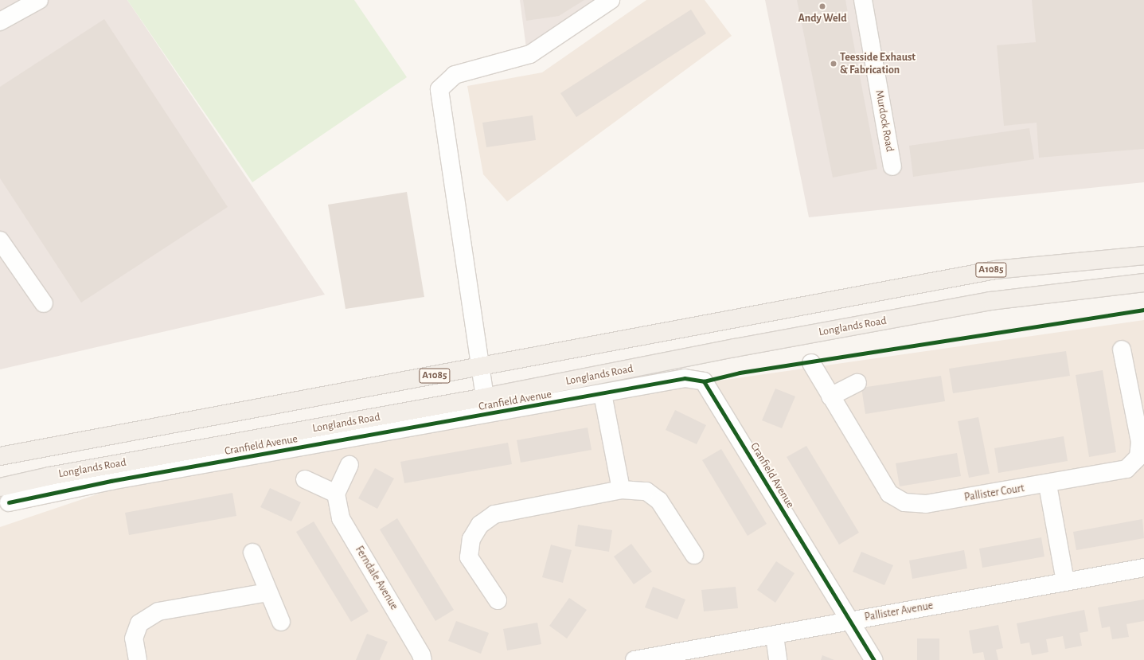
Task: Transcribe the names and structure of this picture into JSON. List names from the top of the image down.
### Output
{
  "streets": {
    "main road": ["A1085", "Longlands Road"],
    "street": [
      "Murdock Road",
      "Cranfield Avenue",
      "Pallister Court",
      "Ferndale Avenue",
      "Pallister Avenue"
    ]
  },
  "crossings": [
    ["Cranfield Avenue", "Pallister Avenue"]
  ],
  "places": ["Andy Weld", "Teesside Exhaust & Fabrication"]
}
